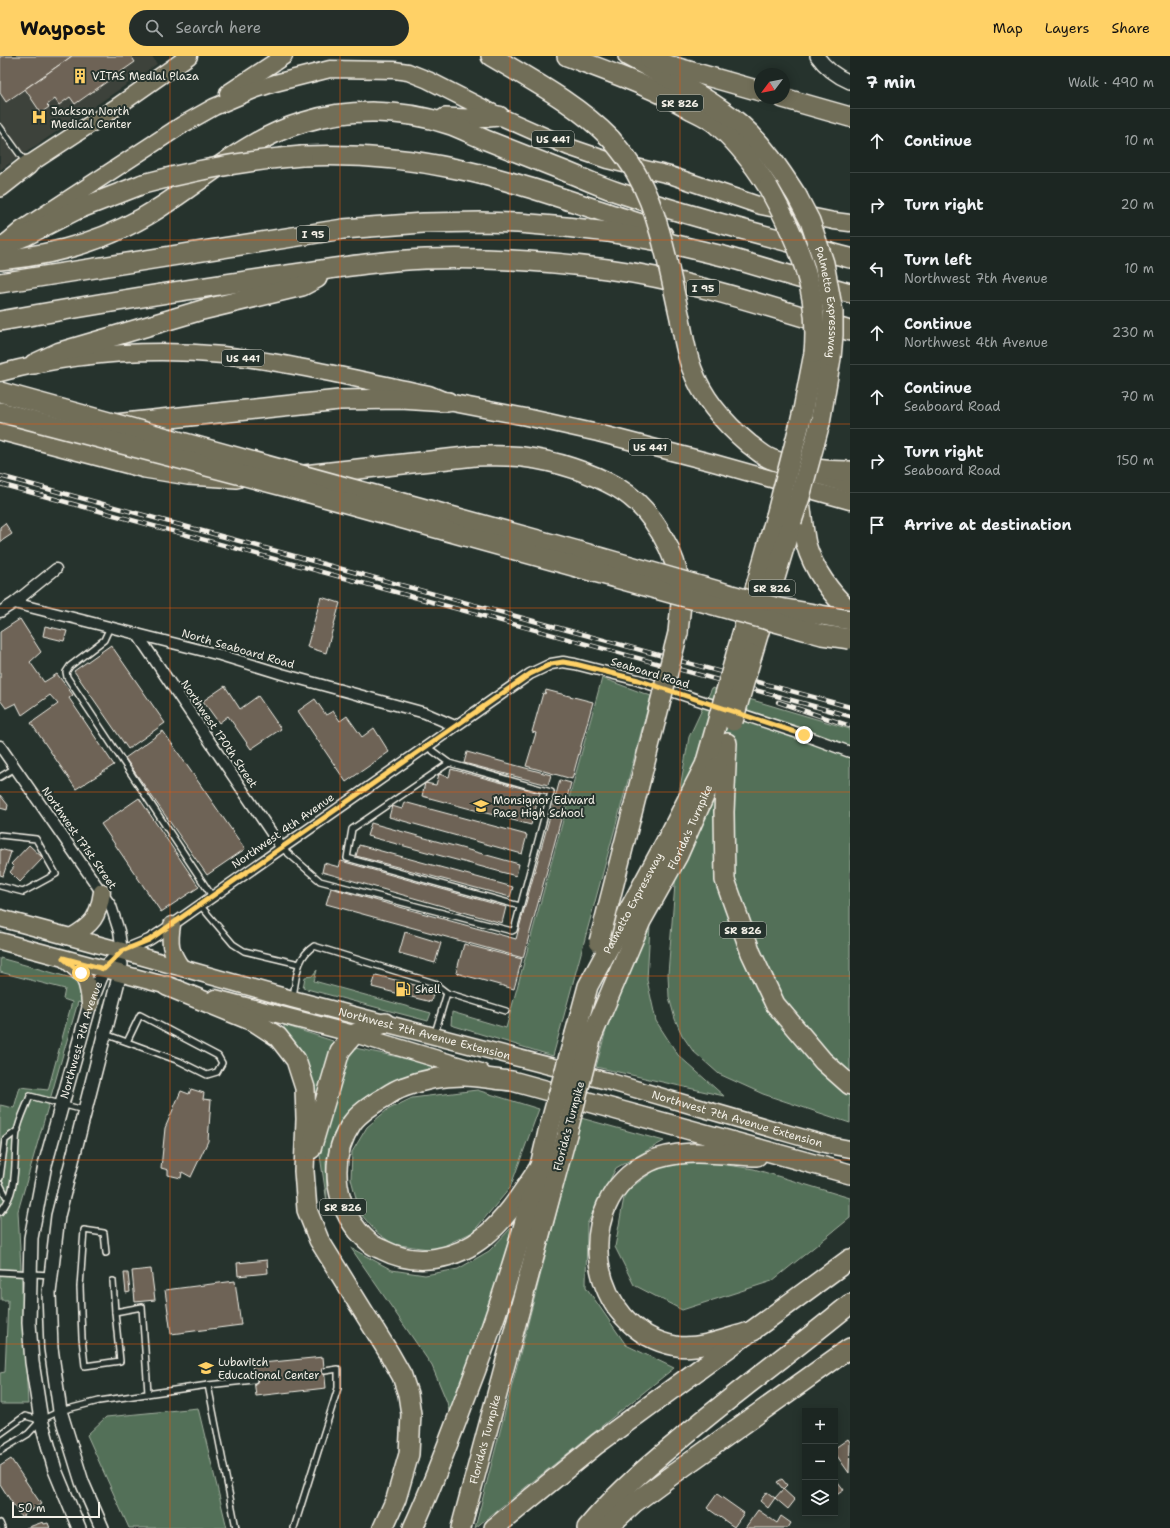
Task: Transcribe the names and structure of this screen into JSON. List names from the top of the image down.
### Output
{
  "streets": {
    "highway": [
      "SR 826",
      "I 95",
      "Palmetto Expressway",
      "Florida's Turnpike"
    ],
    "main road": ["US 441", "Northwest 7th Avenue Extension"],
    "street": [
      "North Seaboard Road",
      "Seaboard Road",
      "Northwest 170th Street",
      "Northwest 4th Avenue",
      "Northwest 171st Street",
      "Northwest 7th Avenue"
    ]
  },
  "crossings": [
    ["SR 826", "Palmetto Expressway"],
    ["SR 826", "Florida's Turnpike"],
    ["SR 826", "Northwest 7th Avenue Extension"],
    ["Palmetto Expressway", "Florida's Turnpike"],
    ["North Seaboard Road", "Seaboard Road"],
    ["North Seaboard Road", "Northwest 170th Street"],
    ["North Seaboard Road", "Northwest 4th Avenue"],
    ["Seaboard Road", "Northwest 4th Avenue"],
    ["Northwest 170th Street", "Northwest 4th Avenue"],
    ["Northwest 4th Avenue", "Northwest 171st Street"],
    ["Northwest 4th Avenue", "Northwest 7th Avenue Extension"],
    ["Northwest 4th Avenue", "Northwest 7th Avenue"],
    ["Northwest 171st Street", "Northwest 7th Avenue Extension"],
    ["Northwest 171st Street", "Northwest 7th Avenue"],
    ["Northwest 7th Avenue Extension", "Northwest 7th Avenue"]
  ],
  "places": {
    "building": ["VITAS Medial Plaza"],
    "hospital": ["Jackson North Medical Center"],
    "school or university": ["Monsignor Edward Pace High School", "Lubavitch Educational Center"],
    "fuel station": ["Shell"]
  },
  "scale_bar": "50 m",
  "north": "bottom left",
  "page": {
    "header": "Waypost",
    "search": "Search here",
    "nav": ["Map", "Layers", "Share"],
    "heading": ["7 min", "Walk · 490 m"],
    "list": [
      ["Continue", "10 m"],
      ["Turn right", "20 m"],
      ["Turn left", "Northwest 7th Avenue", "10 m"],
      ["Continue", "Northwest 4th Avenue", "230 m"],
      ["Continue", "Seaboard Road", "70 m"],
      ["Turn right", "Seaboard Road", "150 m"],
      "Arrive at destination"
    ],
    "map_buttons": ["+", "−"],
    "scale": "50 m"
  }
}
